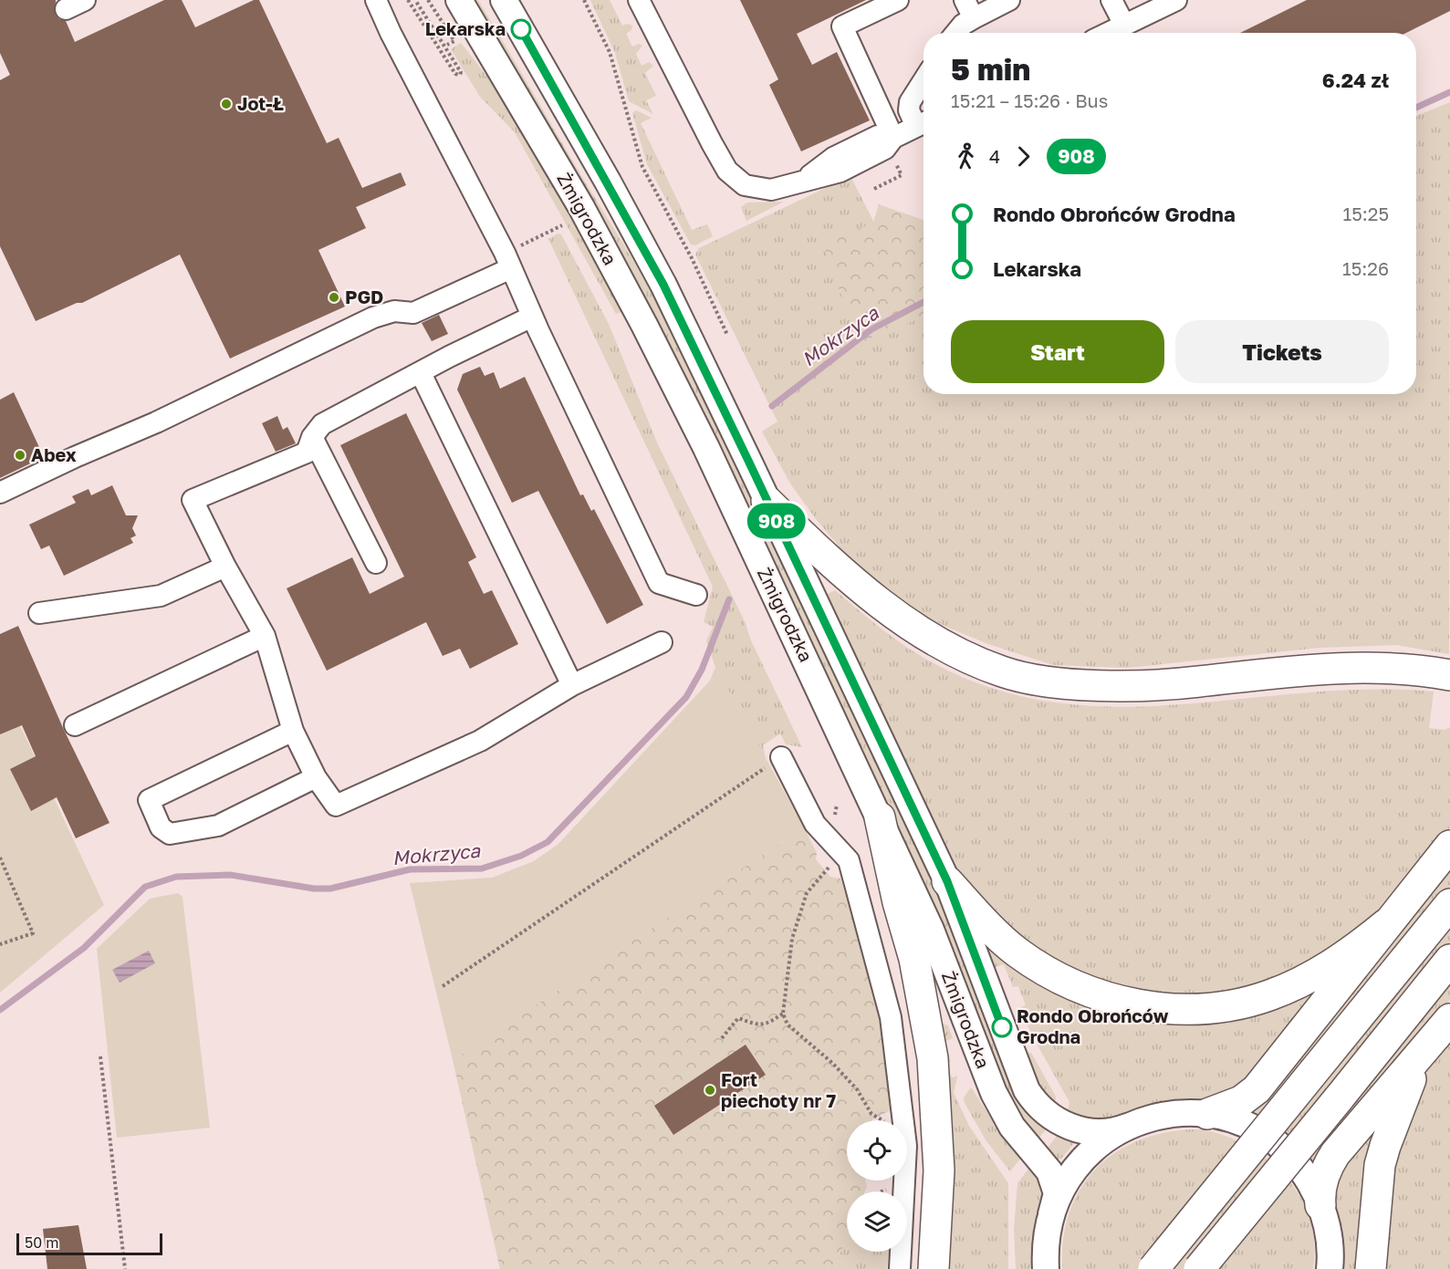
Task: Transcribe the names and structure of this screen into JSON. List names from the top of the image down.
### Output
{
  "streets": {
    "main road": ["Żmigrodzka"]
  },
  "water": ["Mokrzyca"],
  "places": [
    "Lekarska",
    "Jot-Ł",
    "PGD",
    "Abex",
    "Rondo Obrońców Grodna",
    "Fort piechoty nr 7"
  ],
  "lines": ["bus line 908"],
  "scale_bar": "50 m",
  "page": {
    "on_map": "908",
    "heading": ["5 min", "15:21 – 15:26 · Bus", "6.24 zł"],
    "legs": ["4", "908"],
    "list": [
      {
        "name": "Rondo Obrońców Grodna",
        "value": "15:25"
      },
      {
        "name": "Lekarska",
        "value": "15:26"
      }
    ],
    "buttons": ["Start", "Tickets"],
    "scale": "50 m"
  }
}
